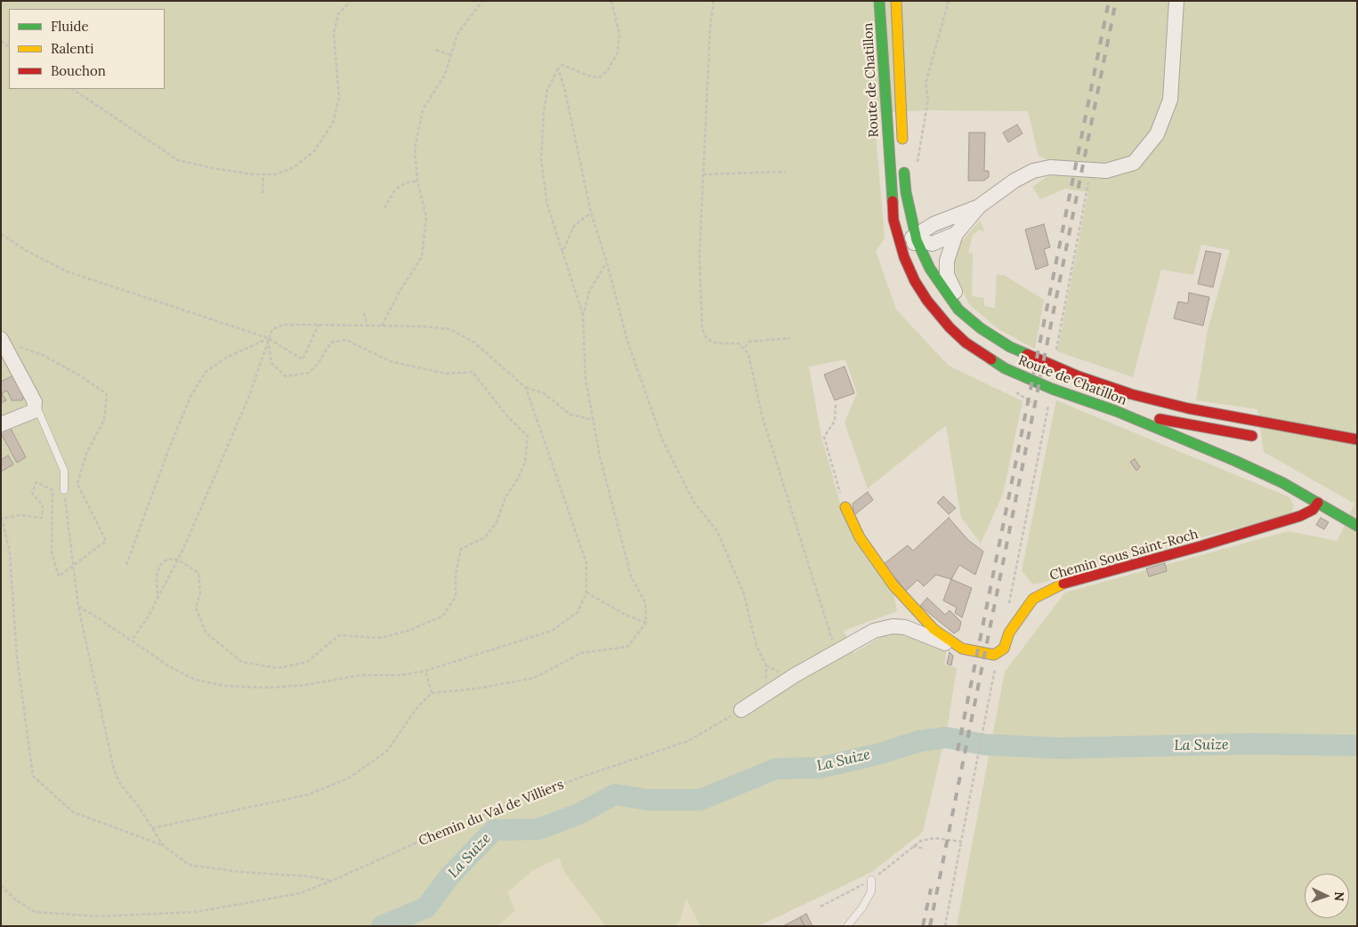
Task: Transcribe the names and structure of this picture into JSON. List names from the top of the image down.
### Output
{
  "streets": {
    "main road": ["Route de Chatillon", "Chemin Sous Saint-Roch"],
    "path": ["Chemin du Val de Villiers"]
  },
  "crossings": [
    ["Route de Chatillon", "Chemin Sous Saint-Roch"]
  ],
  "water": ["La Suize"],
  "legend": ["Fluide", "Ralenti", "Bouchon"],
  "north": "right"
}
